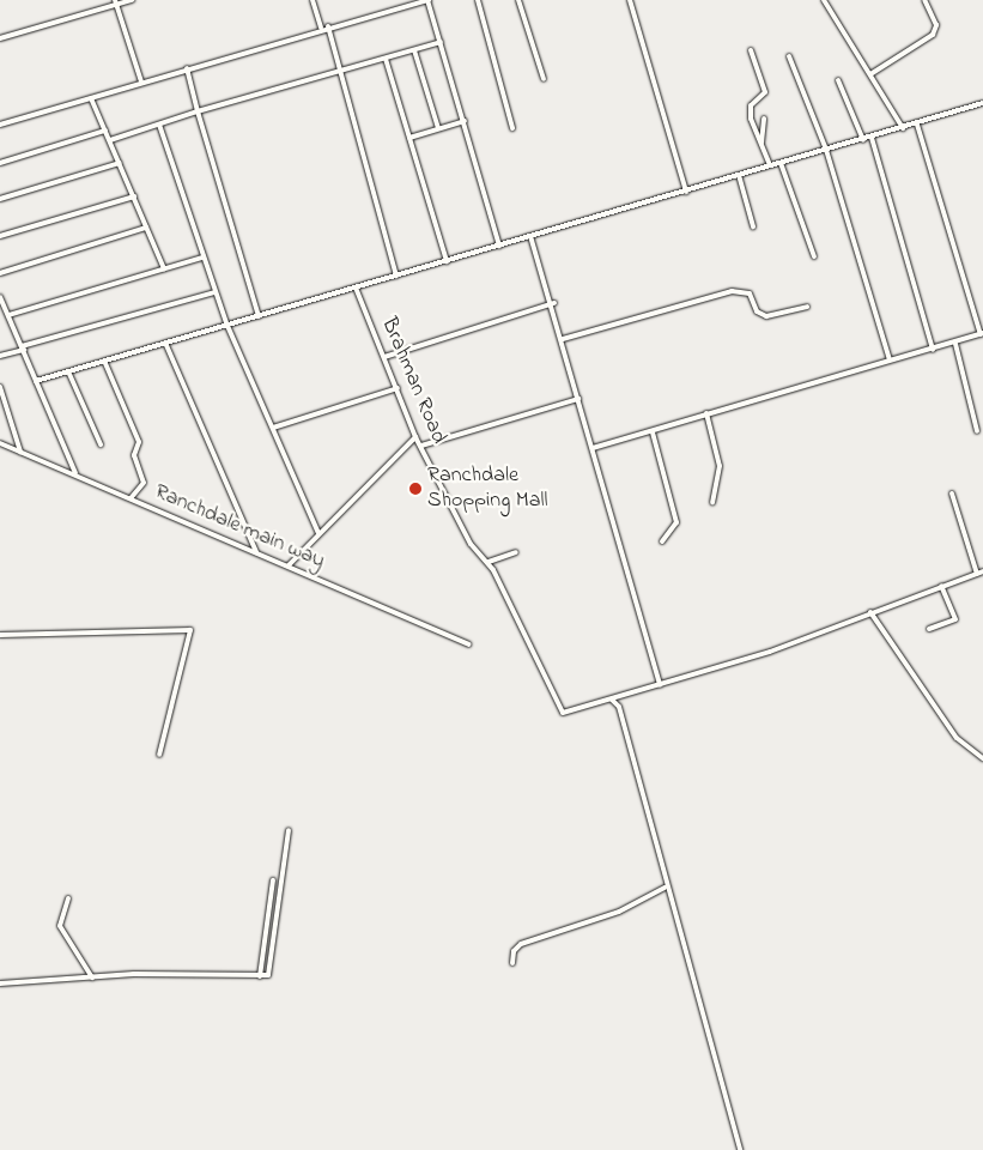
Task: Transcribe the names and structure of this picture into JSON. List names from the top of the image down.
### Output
{
  "streets": {
    "street": ["Brahman Road", "Ranchdale main way"]
  },
  "places": ["Ranchdale Shopping Mall"]
}
